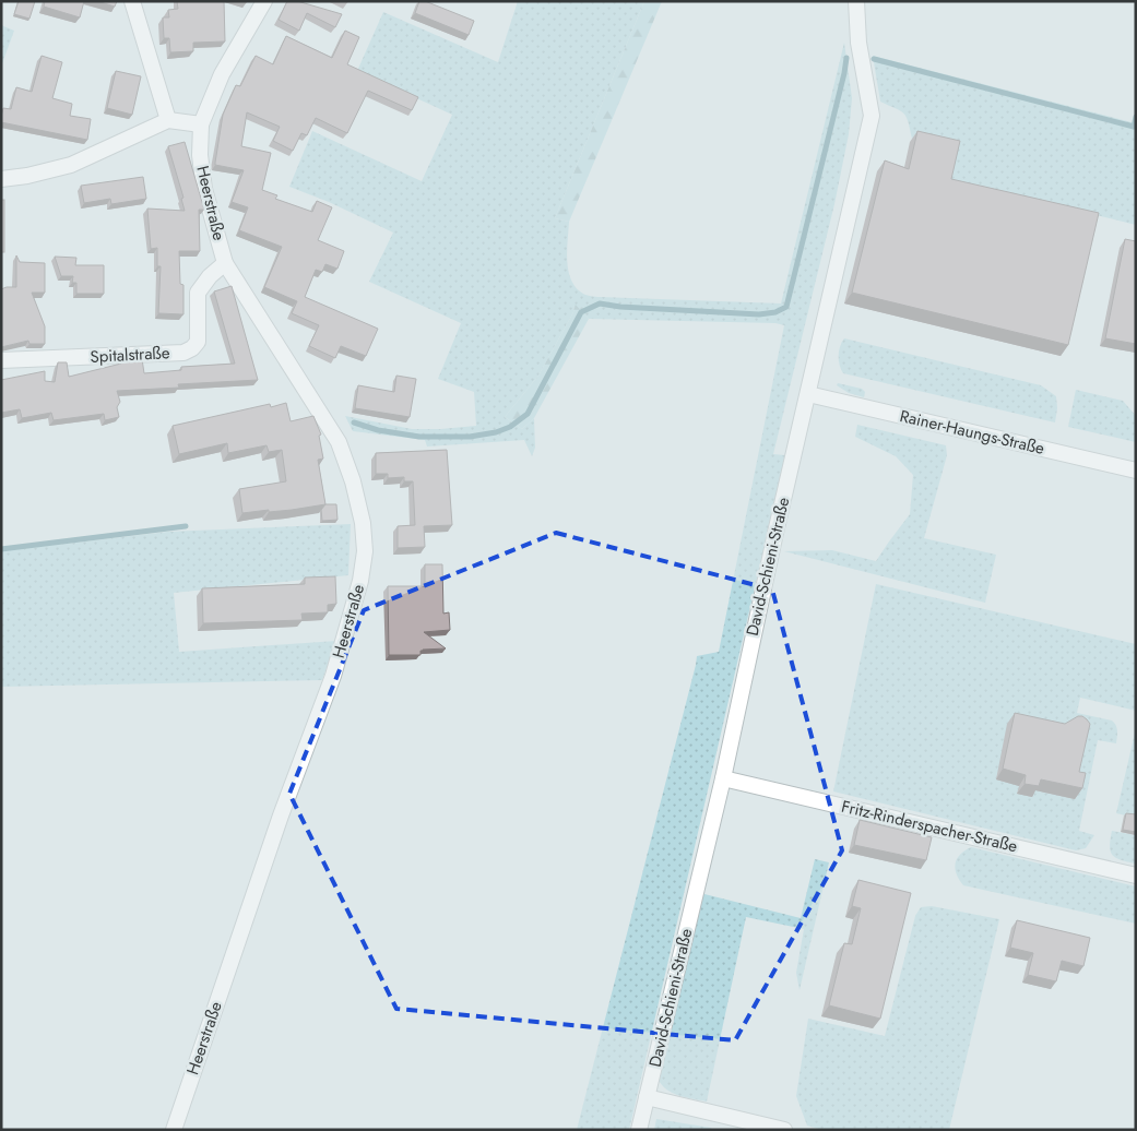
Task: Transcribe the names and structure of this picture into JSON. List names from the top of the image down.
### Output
{
  "streets": {
    "street": [
      "Heerstraße",
      "Spitalstraße",
      "Rainer-Haungs-Straße",
      "David-Schieni-Straße",
      "Fritz-Rinderspacher-Straße"
    ]
  },
  "crossings": [
    ["Heerstraße", "Spitalstraße"],
    ["Rainer-Haungs-Straße", "David-Schieni-Straße"],
    ["David-Schieni-Straße", "Fritz-Rinderspacher-Straße"]
  ]
}
